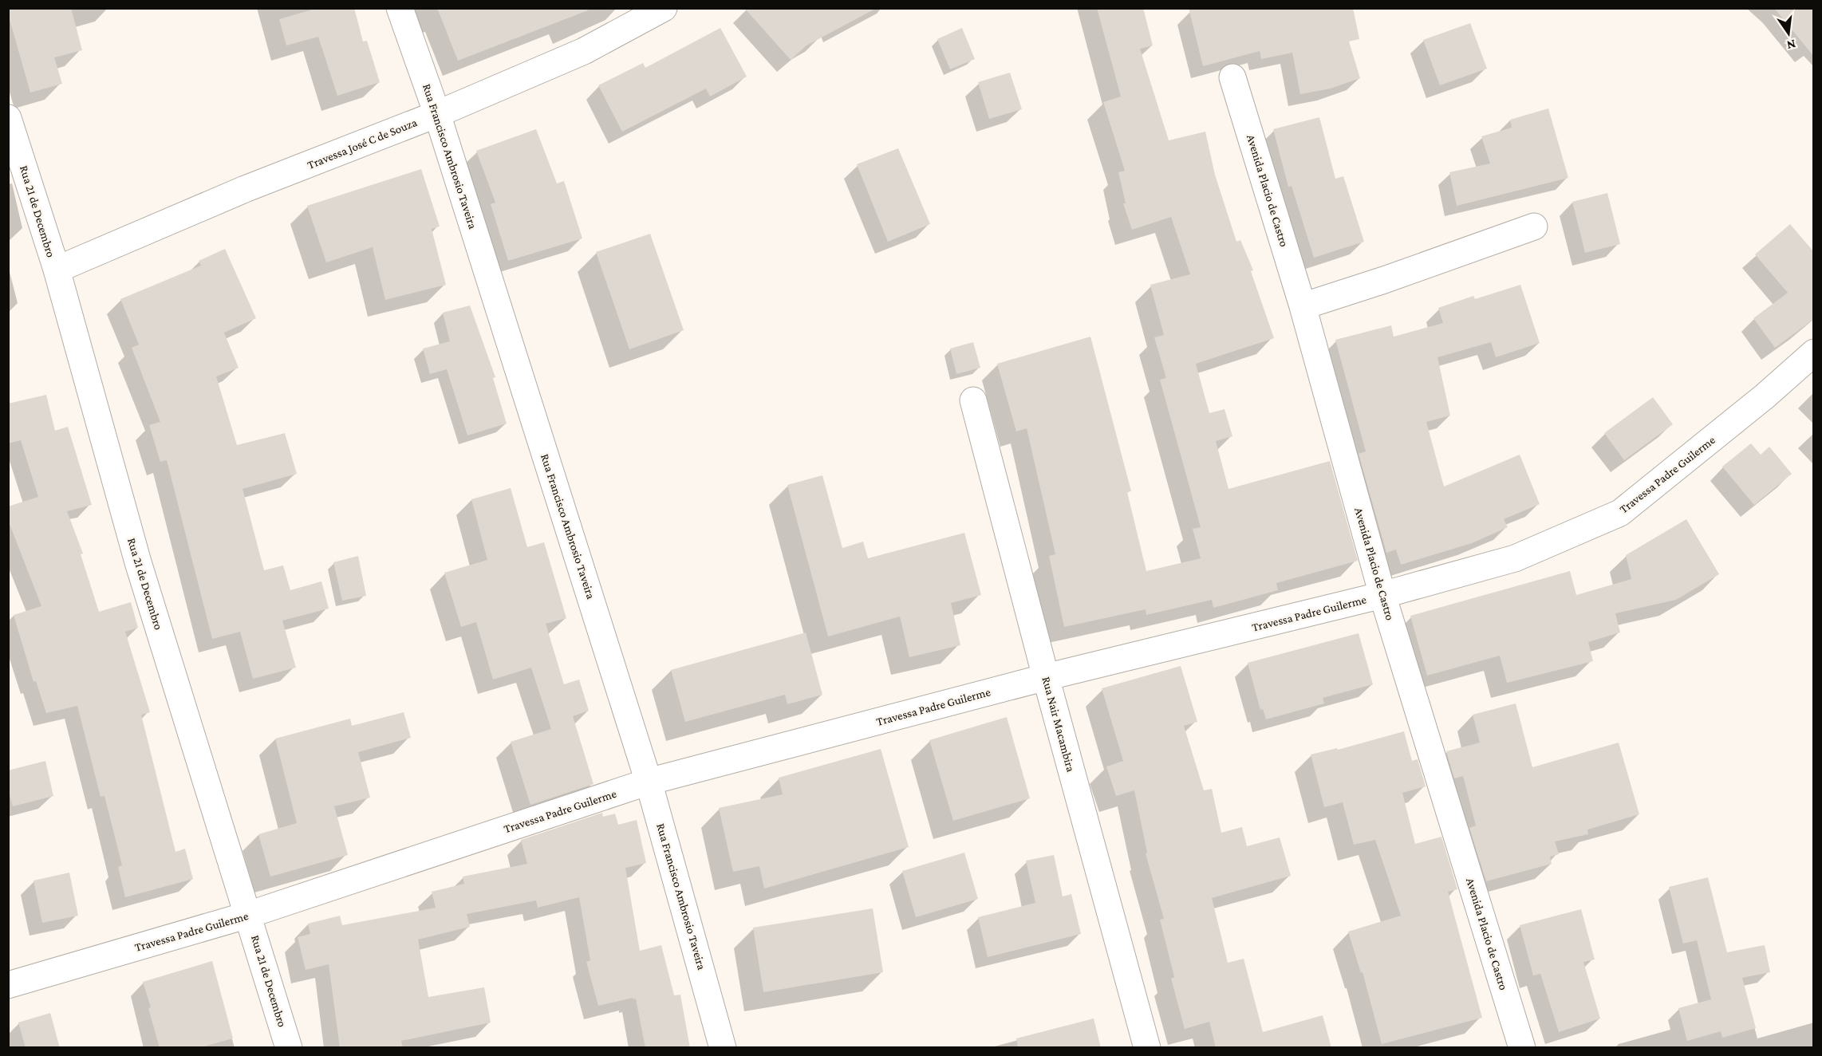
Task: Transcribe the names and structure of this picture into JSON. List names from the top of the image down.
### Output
{
  "streets": {
    "street": [
      "Travessa José C de Souza",
      "Rua Francisco Ambrosio Taveira",
      "Avenida Placio de Castro",
      "Rua 21 de Decembro",
      "Travessa Padre Guilerme",
      "Rua Nair Macambira"
    ]
  },
  "crossings": [
    ["Travessa José C de Souza", "Rua Francisco Ambrosio Taveira"],
    ["Travessa José C de Souza", "Rua 21 de Decembro"],
    ["Rua Francisco Ambrosio Taveira", "Travessa Padre Guilerme"],
    ["Avenida Placio de Castro", "Travessa Padre Guilerme"],
    ["Rua 21 de Decembro", "Travessa Padre Guilerme"],
    ["Travessa Padre Guilerme", "Rua Nair Macambira"]
  ],
  "north": "bottom"
}
